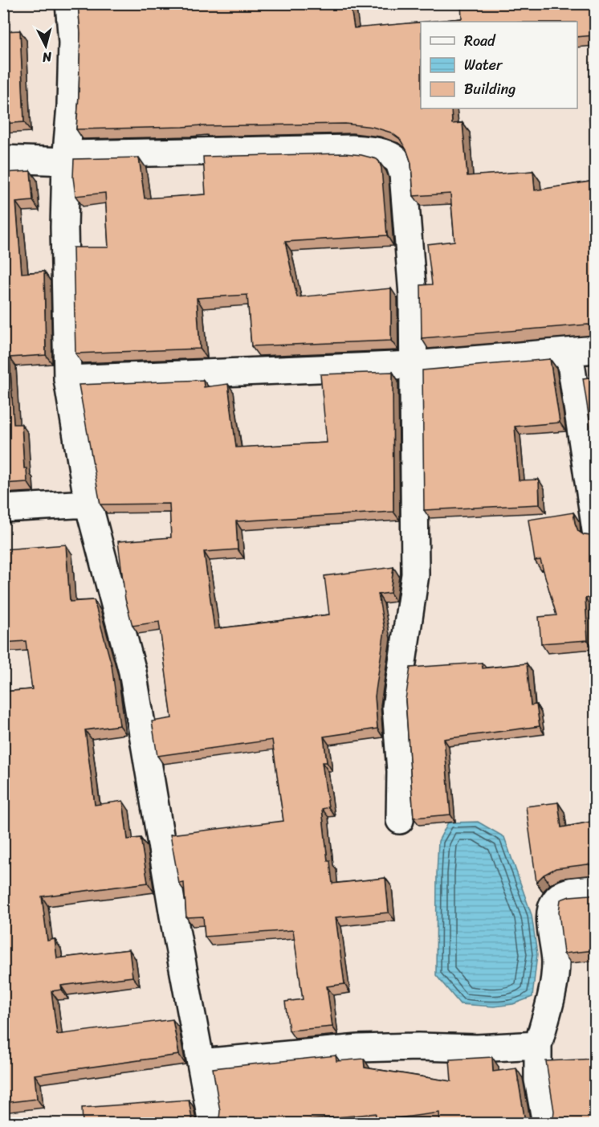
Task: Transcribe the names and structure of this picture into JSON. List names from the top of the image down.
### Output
{
  "legend": ["Road", "Water", "Building"],
  "north": "bottom"
}
